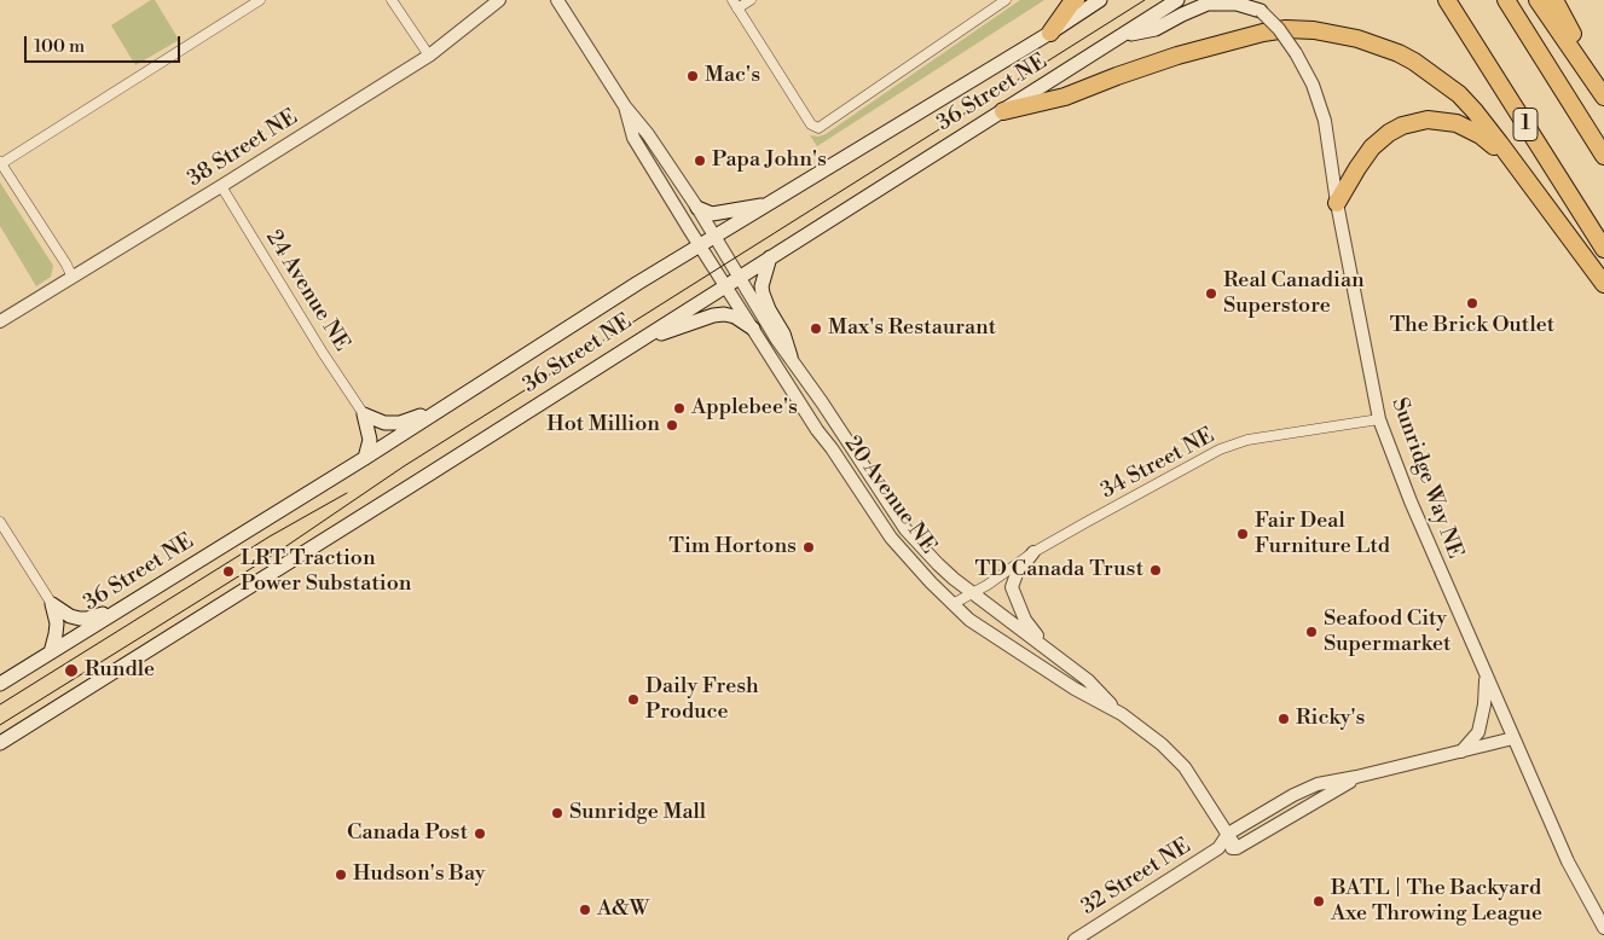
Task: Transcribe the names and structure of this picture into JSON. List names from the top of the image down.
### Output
{
  "streets": {
    "highway": ["1"],
    "main road": ["36 Street NE"],
    "street": [
      "38 Street NE",
      "24 Avenue NE",
      "34 Street NE",
      "Sunridge Way NE",
      "20 Avenue NE",
      "32 Street NE"
    ]
  },
  "crossings": [
    ["36 Street NE", "20 Avenue NE"],
    ["38 Street NE", "24 Avenue NE"],
    ["34 Street NE", "Sunridge Way NE"],
    ["34 Street NE", "20 Avenue NE"],
    ["Sunridge Way NE", "32 Street NE"],
    ["20 Avenue NE", "32 Street NE"]
  ],
  "places": [
    "Mac's",
    "Papa John's",
    "Real Canadian Superstore",
    "The Brick Outlet",
    "Max's Restaurant",
    "Applebee's",
    "Hot Million",
    "Fair Deal Furniture Ltd",
    "Tim Hortons",
    "TD Canada Trust",
    "LRT Traction Power Substation",
    "Seafood City Supermarket",
    "Rundle",
    "Daily Fresh Produce",
    "Ricky's",
    "Sunridge Mall",
    "Canada Post",
    "Hudson's Bay",
    "BATL | The Backyard Axe Throwing League",
    "A&W"
  ],
  "scale_bar": "100 m"
}
